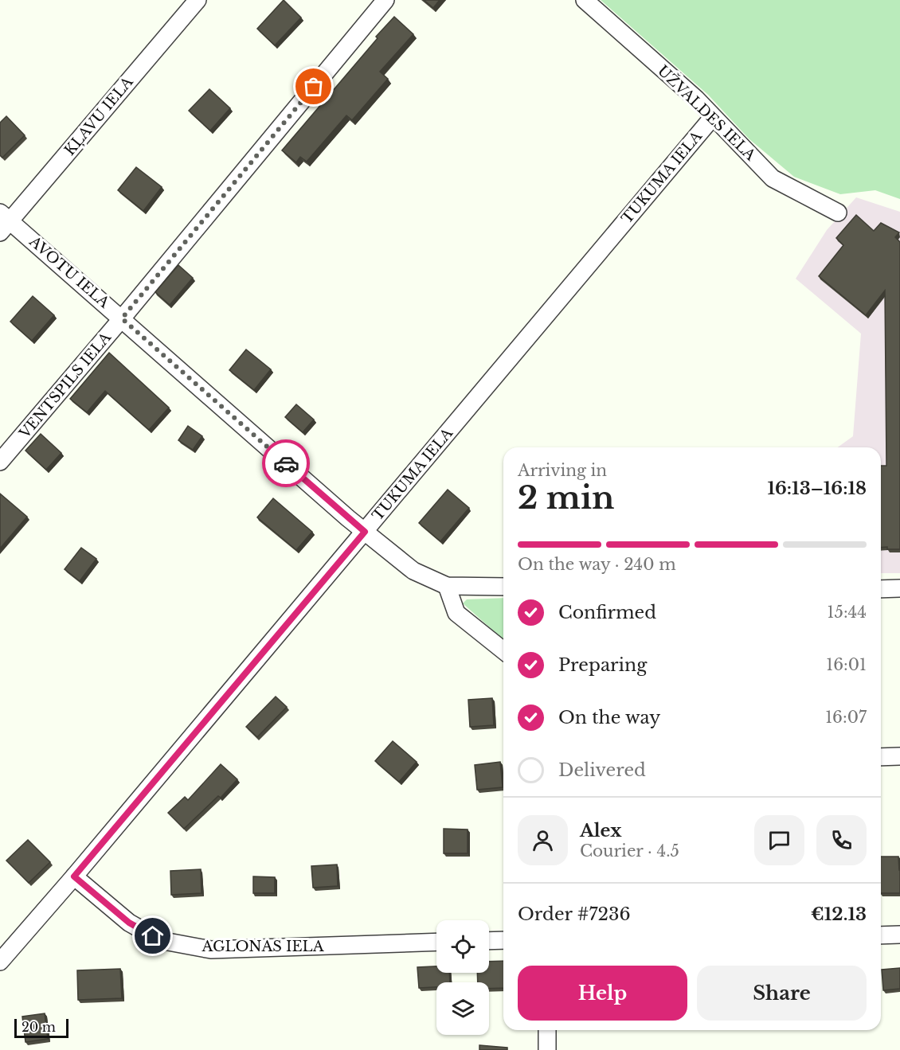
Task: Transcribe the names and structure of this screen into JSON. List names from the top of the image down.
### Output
{
  "streets": {
    "street": [
      "UŽVALDES IELA",
      "KĻAVU IELA",
      "TUKUMA IELA",
      "AVOTU IELA",
      "VENTSPILS IELA",
      "AGLONAS IELA"
    ]
  },
  "crossings": [
    ["UŽVALDES IELA", "TUKUMA IELA"],
    ["KĻAVU IELA", "AVOTU IELA"],
    ["TUKUMA IELA", "AVOTU IELA"],
    ["TUKUMA IELA", "AGLONAS IELA"],
    ["AVOTU IELA", "VENTSPILS IELA"]
  ],
  "scale_bar": "20 m",
  "page": {
    "heading": ["2 min", "Arriving in", "16:13–16:18"],
    "panel": [
      "Alex",
      "Courier · 4.5",
      "Order #7236",
      "€12.13"
    ],
    "bar": "On the way · 240 m",
    "list": [
      ["Confirmed", "15:44"],
      ["Preparing", "16:01"],
      ["On the way", "16:07"],
      "Delivered"
    ],
    "buttons": ["Help", "Share"],
    "scale": "20 m"
  }
}
